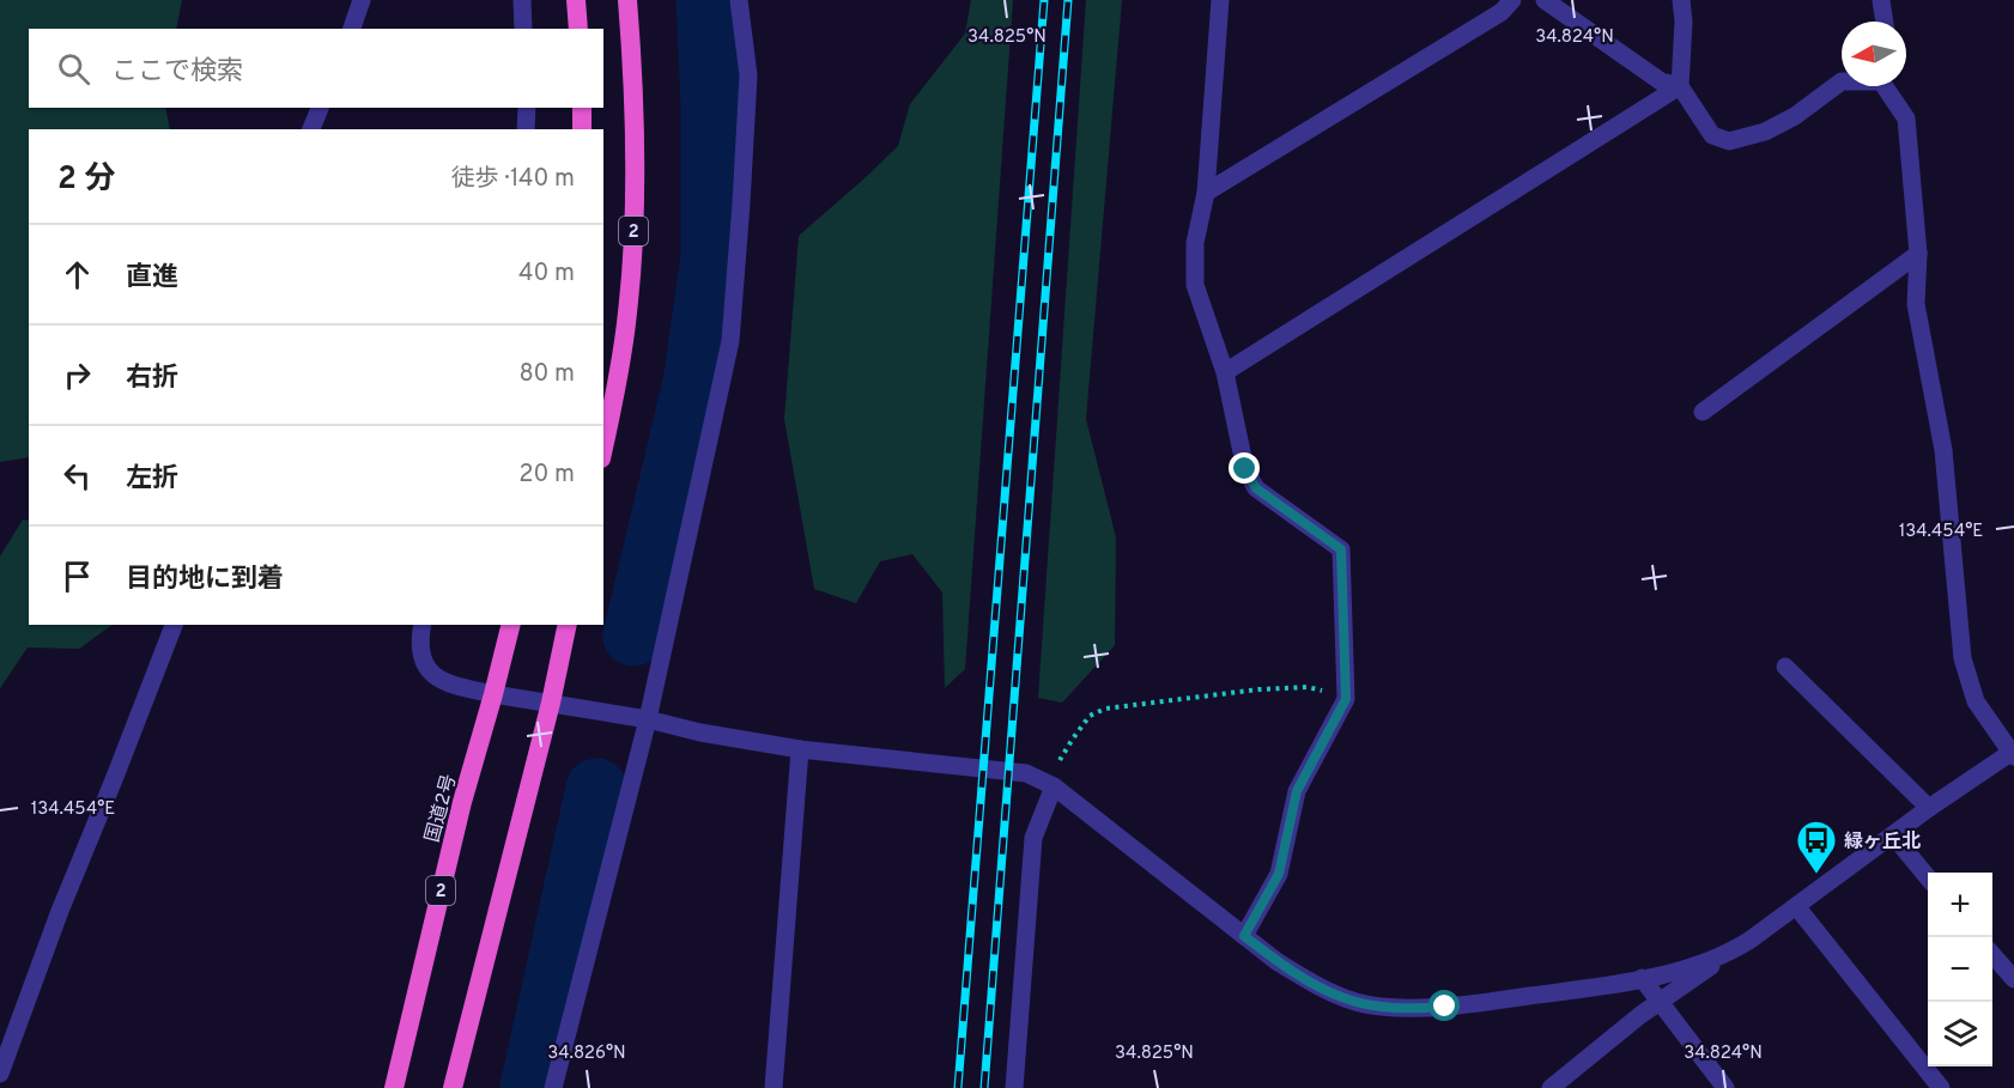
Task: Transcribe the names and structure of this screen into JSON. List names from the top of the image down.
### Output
{
  "streets": {
    "highway": ["2", "国道2号"]
  },
  "places": {
    "bus stop": ["緑ヶ丘北"]
  },
  "north": "left",
  "page": {
    "search": "ここで検索",
    "heading": ["2 分", "徒歩 · 140 m"],
    "list": [
      ["直進", "40 m"],
      ["右折", "80 m"],
      ["左折", "20 m"],
      "目的地に到着"
    ],
    "map_buttons": ["+", "−"]
  },
  "coordinates": [
    "34.825°N",
    "34.824°N",
    "134.454°E",
    "34.826°N"
  ]
}
